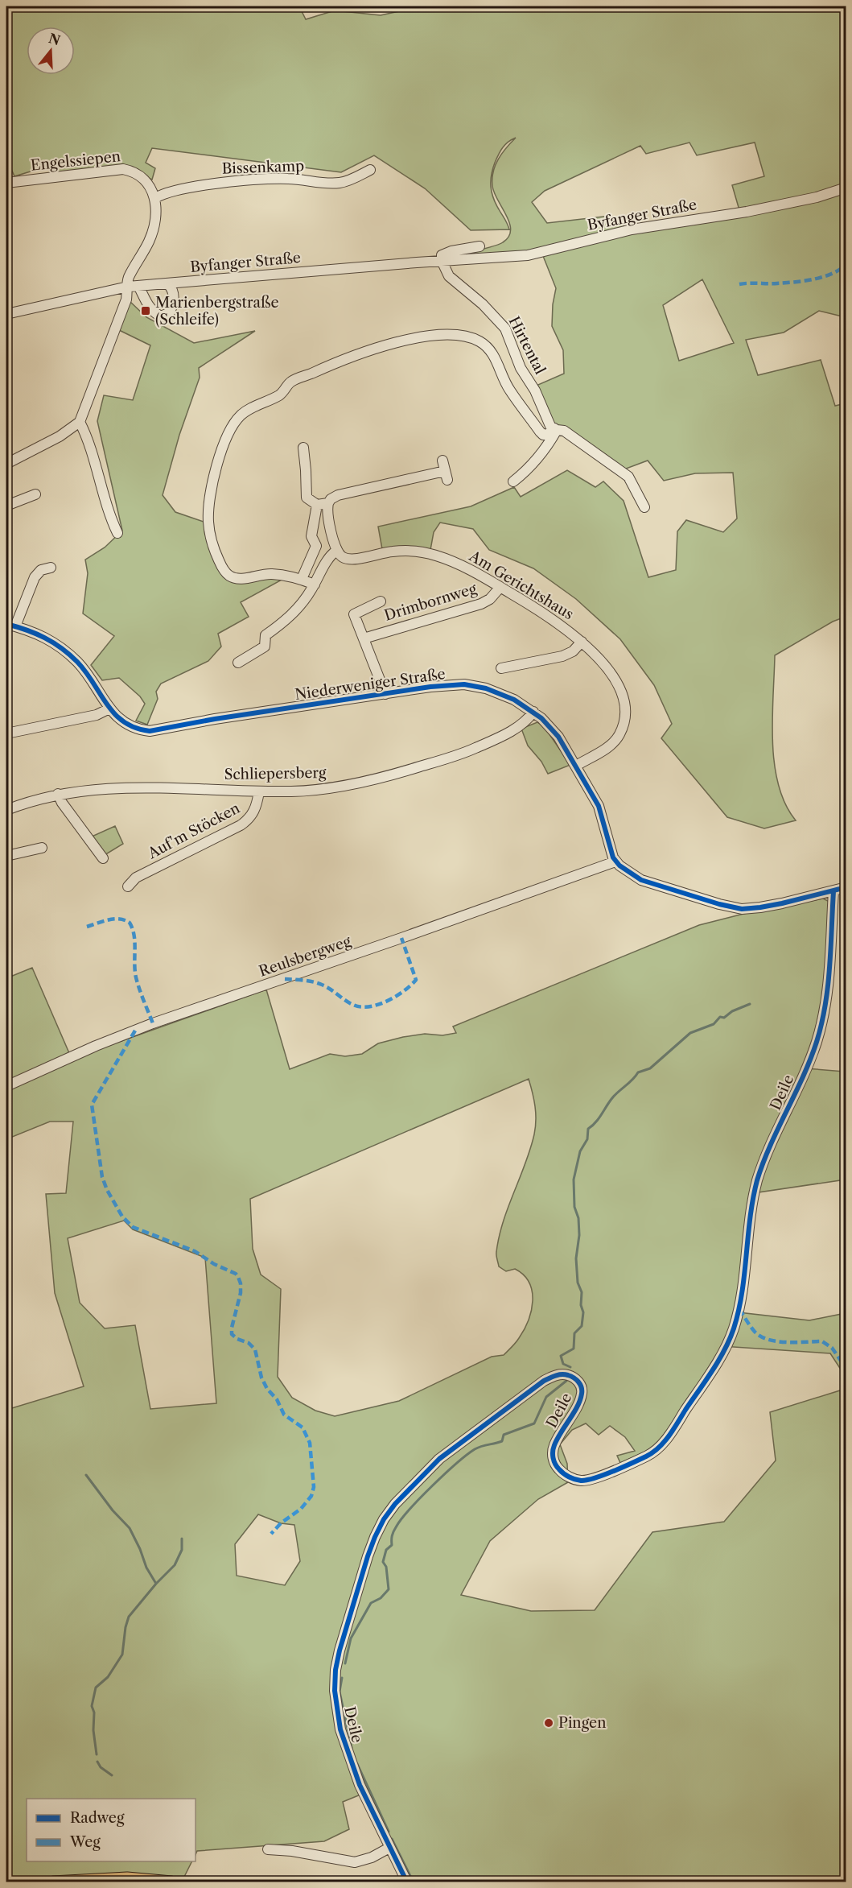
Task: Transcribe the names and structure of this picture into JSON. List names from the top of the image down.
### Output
{
  "streets": {
    "street": [
      "Engelssiepen",
      "Bissenkamp",
      "Byfanger Straße",
      "Hirtental",
      "Am Gerichtshaus",
      "Drimbornweg",
      "Niederweniger Straße",
      "Schliepersberg",
      "Auf'm Stöcken",
      "Reulsbergweg",
      "Deile"
    ]
  },
  "crossings": [
    ["Engelssiepen", "Bissenkamp"],
    ["Byfanger Straße", "Hirtental"],
    ["Am Gerichtshaus", "Drimbornweg"],
    ["Am Gerichtshaus", "Niederweniger Straße"],
    ["Drimbornweg", "Niederweniger Straße"],
    ["Niederweniger Straße", "Schliepersberg"],
    ["Niederweniger Straße", "Reulsbergweg"],
    ["Schliepersberg", "Auf'm Stöcken"]
  ],
  "places": {
    "transit": ["Marienbergstraße (Schleife)"],
    "other": ["Pingen"]
  },
  "legend": ["Radweg", "Weg"],
  "north": "top"
}
